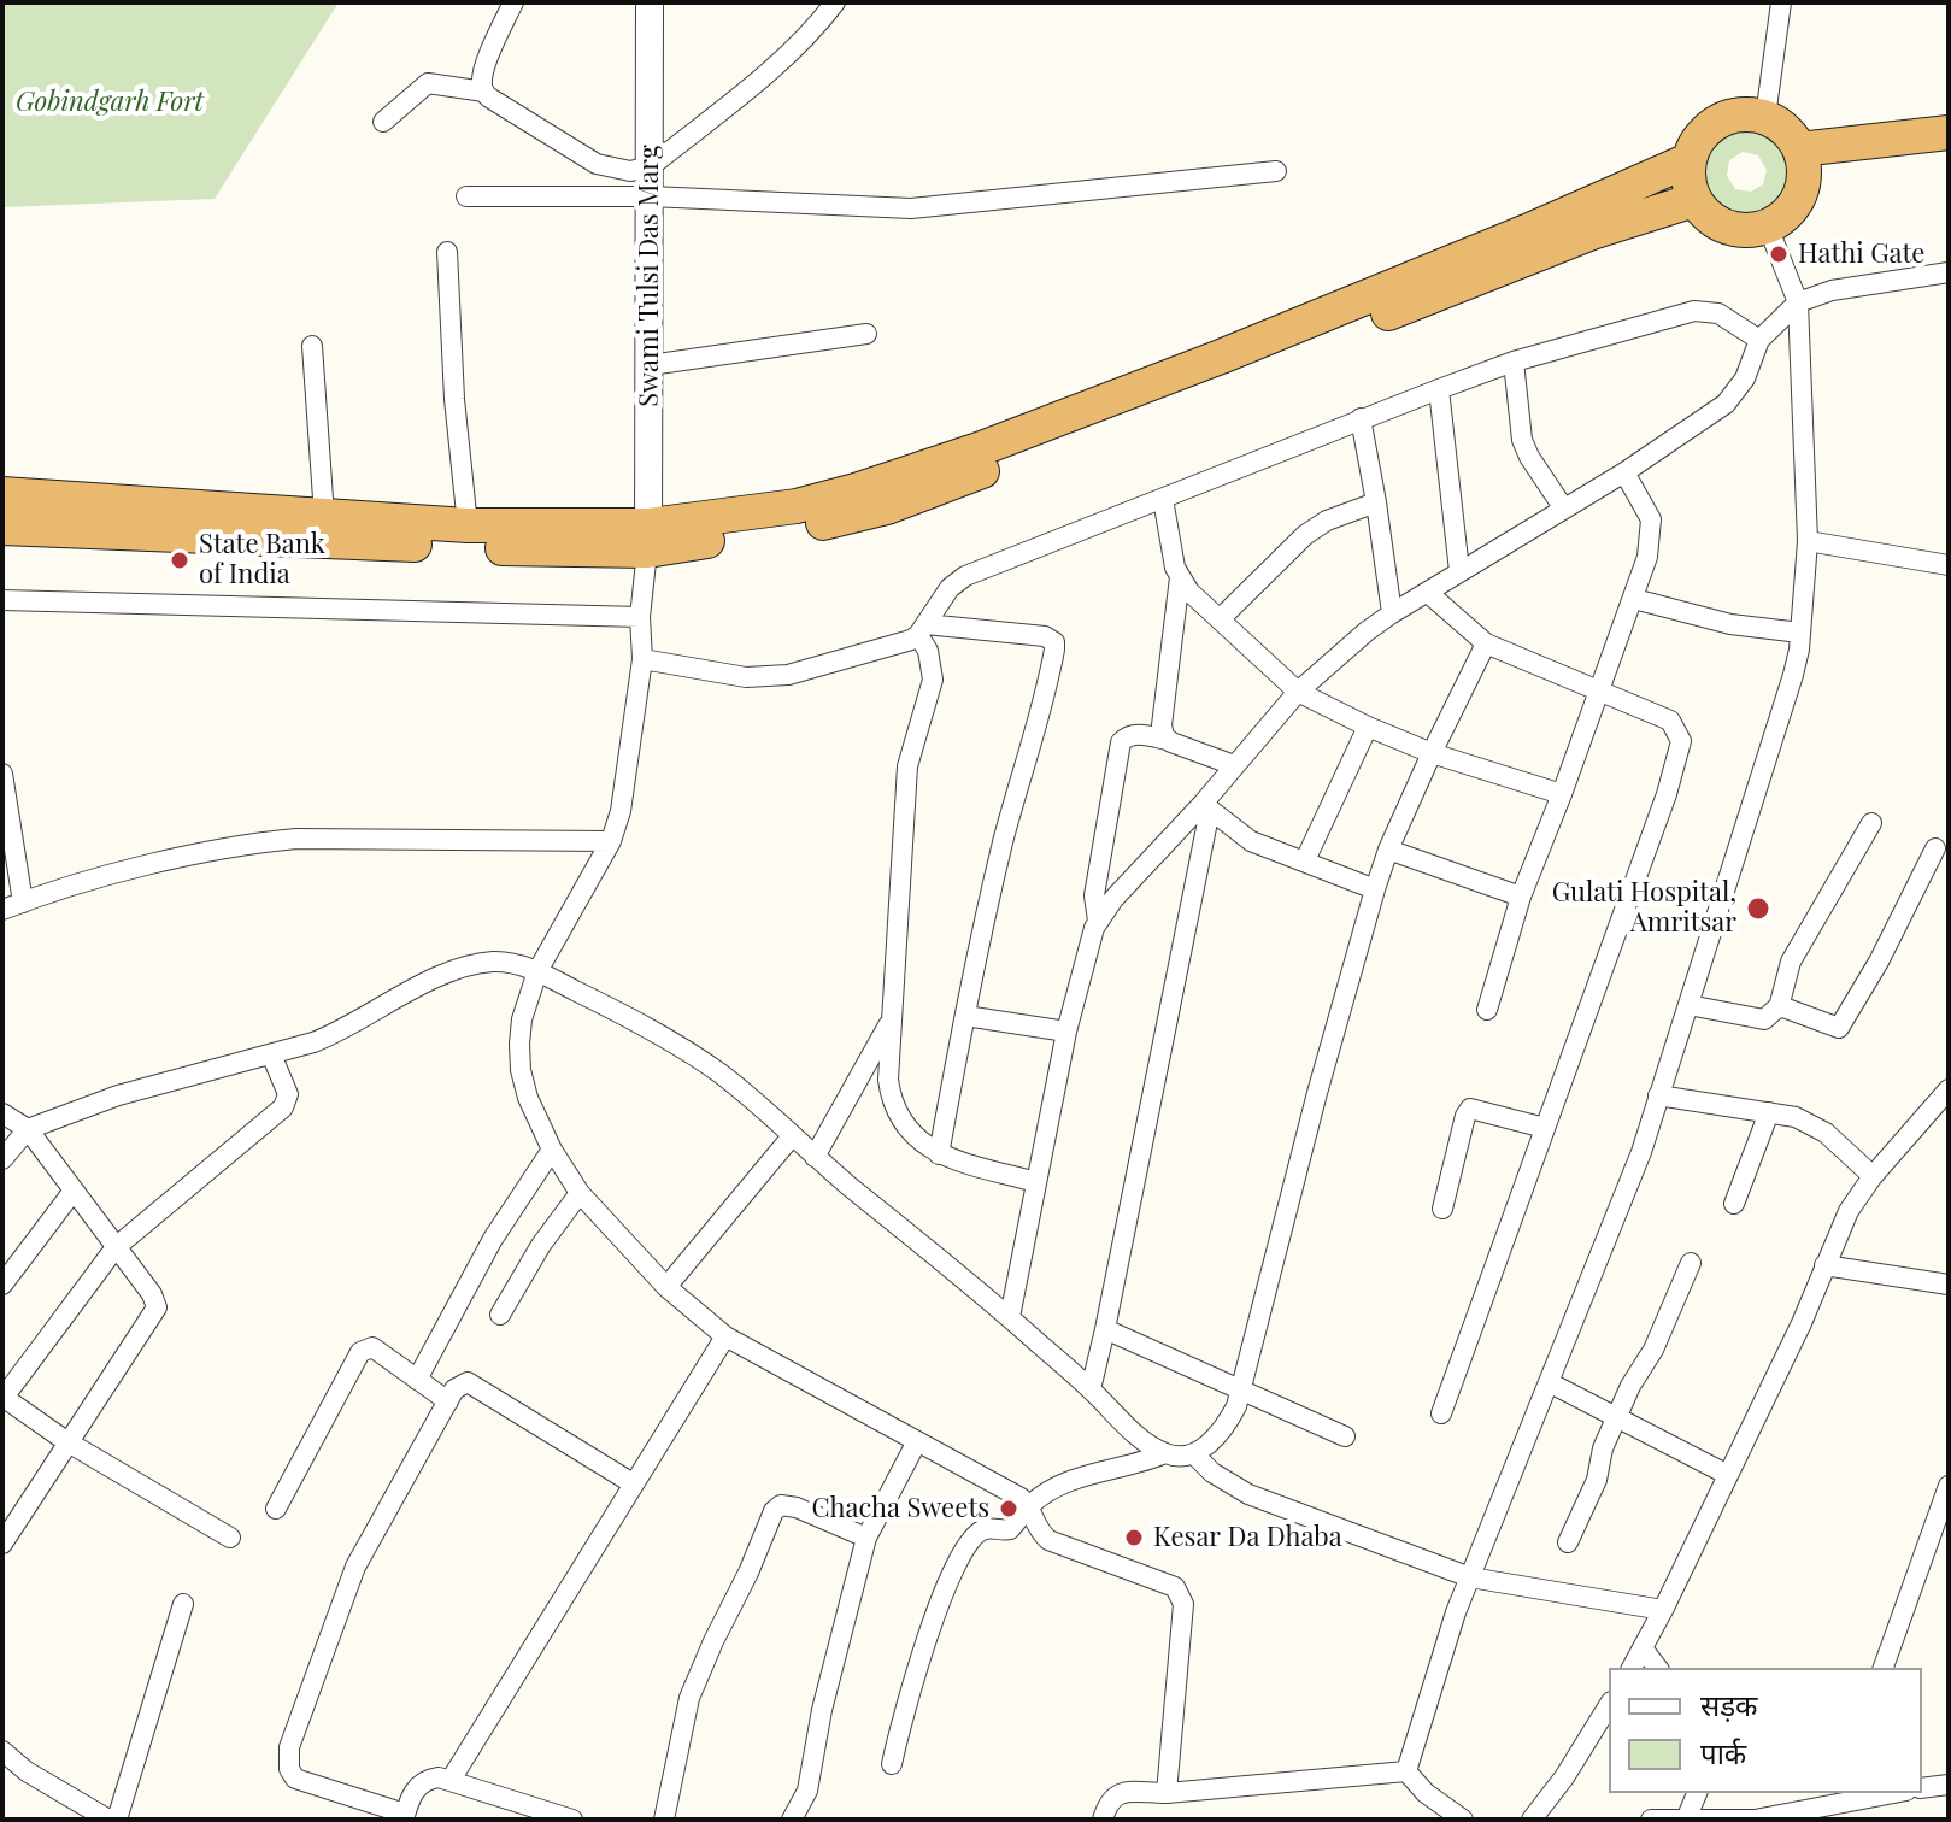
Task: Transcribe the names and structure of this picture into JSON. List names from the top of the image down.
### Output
{
  "streets": {
    "street": ["Swami Tulsi Das Marg"]
  },
  "parks": ["Gobindgarh Fort"],
  "places": [
    "Hathi Gate",
    "State Bank of India",
    "Gulati Hospital, Amritsar",
    "Chacha Sweets",
    "Kesar Da Dhaba"
  ],
  "legend": ["सड़क", "पार्क"]
}
